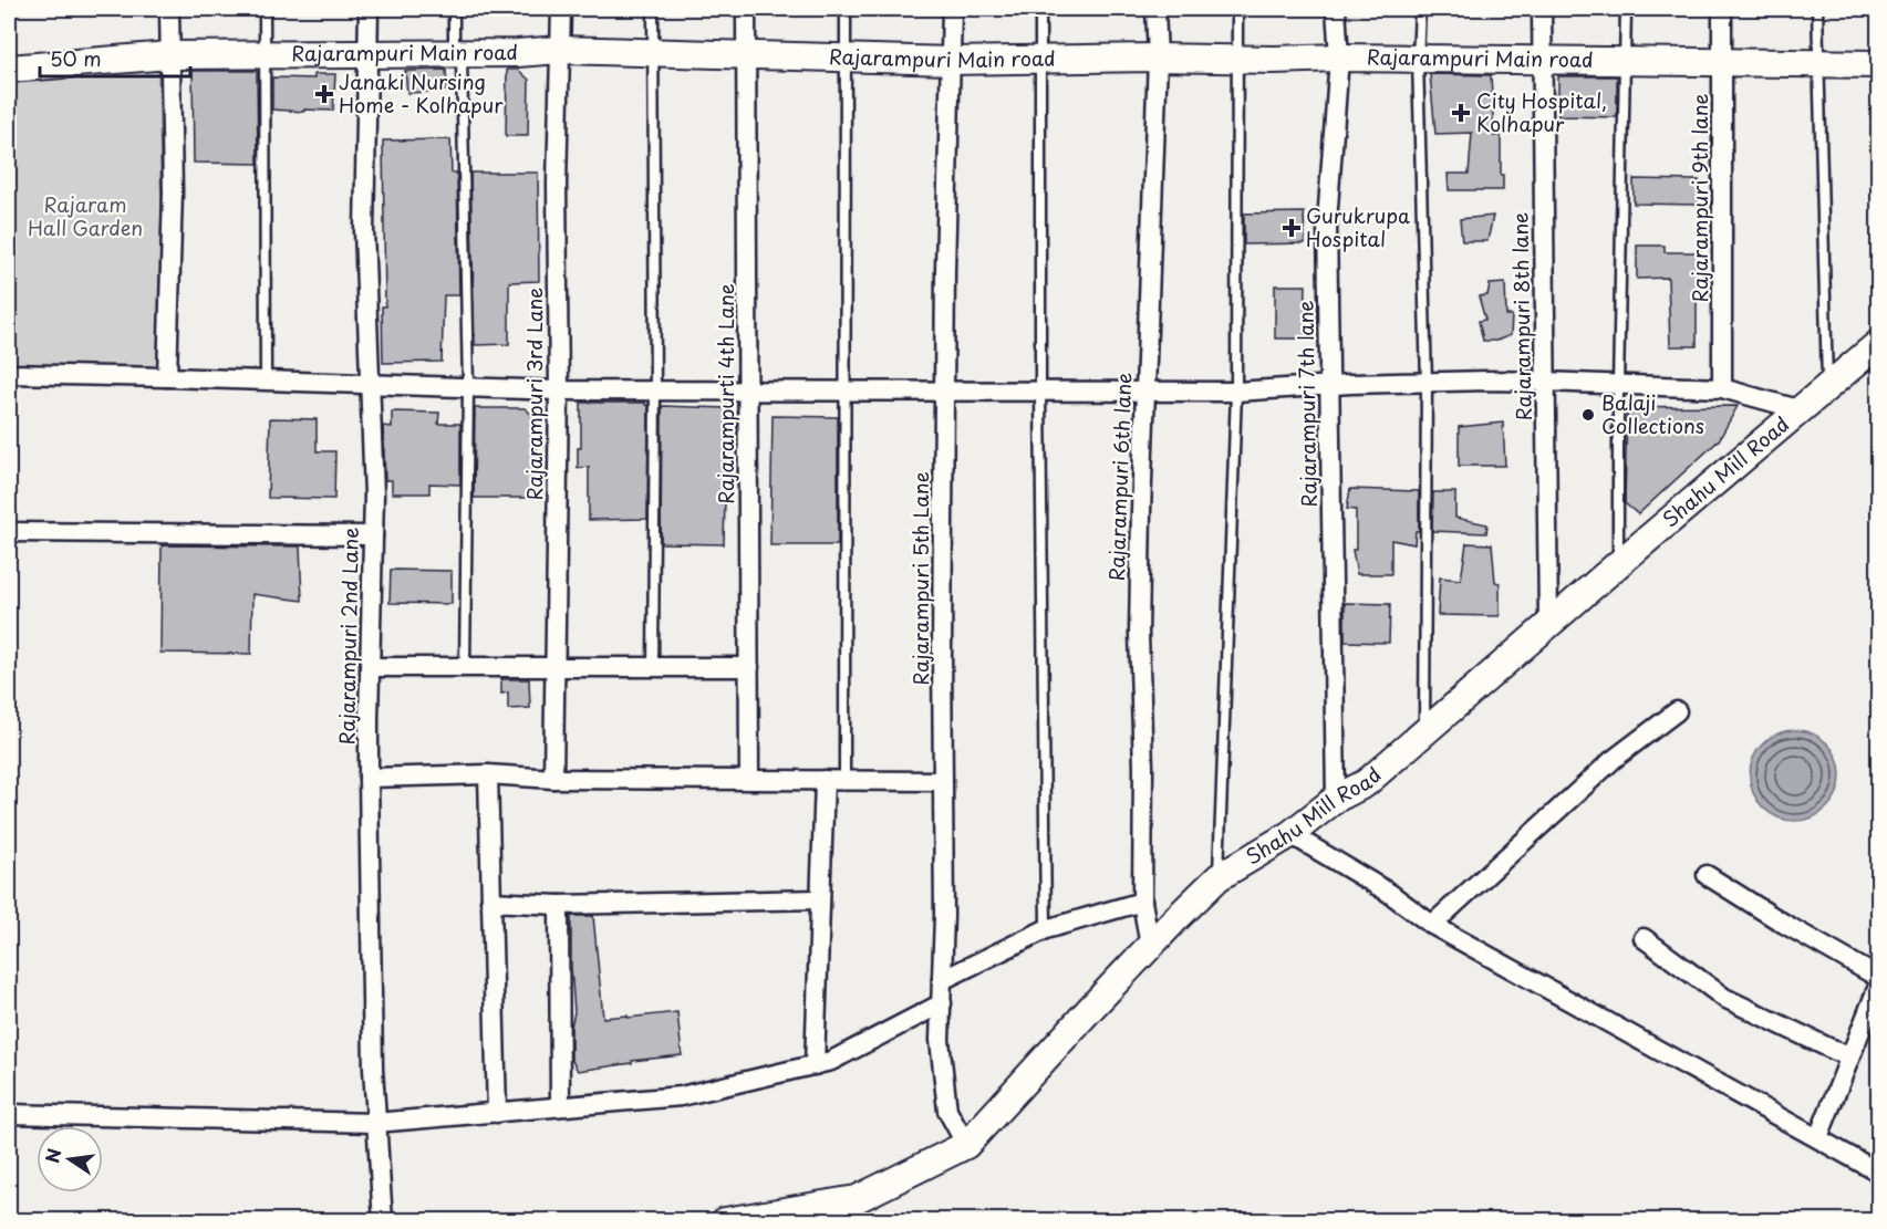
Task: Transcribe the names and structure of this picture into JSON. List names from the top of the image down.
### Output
{
  "streets": {
    "street": [
      "Rajarampuri Main road",
      "Rajarampuri 9th lane",
      "Rajarampuri 8th lane",
      "Rajarampuri 3rd Lane",
      "Rajarampurti 4th Lane",
      "Rajarampuri 7th lane",
      "Shahu Mill Road",
      "Rajarampuri 6th lane",
      "Rajarampuri 5th Lane",
      "Rajarampuri 2nd Lane"
    ]
  },
  "crossings": [
    ["Rajarampuri Main road", "Rajarampuri 9th lane"],
    ["Rajarampuri Main road", "Rajarampuri 8th lane"],
    ["Rajarampuri Main road", "Rajarampuri 3rd Lane"],
    ["Rajarampuri Main road", "Rajarampurti 4th Lane"],
    ["Rajarampuri Main road", "Rajarampuri 7th lane"],
    ["Rajarampuri Main road", "Rajarampuri 6th lane"],
    ["Rajarampuri Main road", "Rajarampuri 5th Lane"],
    ["Rajarampuri Main road", "Rajarampuri 2nd Lane"],
    ["Rajarampuri 8th lane", "Shahu Mill Road"],
    ["Rajarampuri 7th lane", "Shahu Mill Road"],
    ["Shahu Mill Road", "Rajarampuri 6th lane"],
    ["Shahu Mill Road", "Rajarampuri 5th Lane"]
  ],
  "parks": ["Rajaram Hall Garden"],
  "places": {
    "health": ["Janaki Nursing Home - Kolhapur", "City Hospital, Kolhapur", "Gurukrupa Hospital"],
    "other": ["Balaji Collections"]
  },
  "scale_bar": "50 m",
  "north": "left"
}
